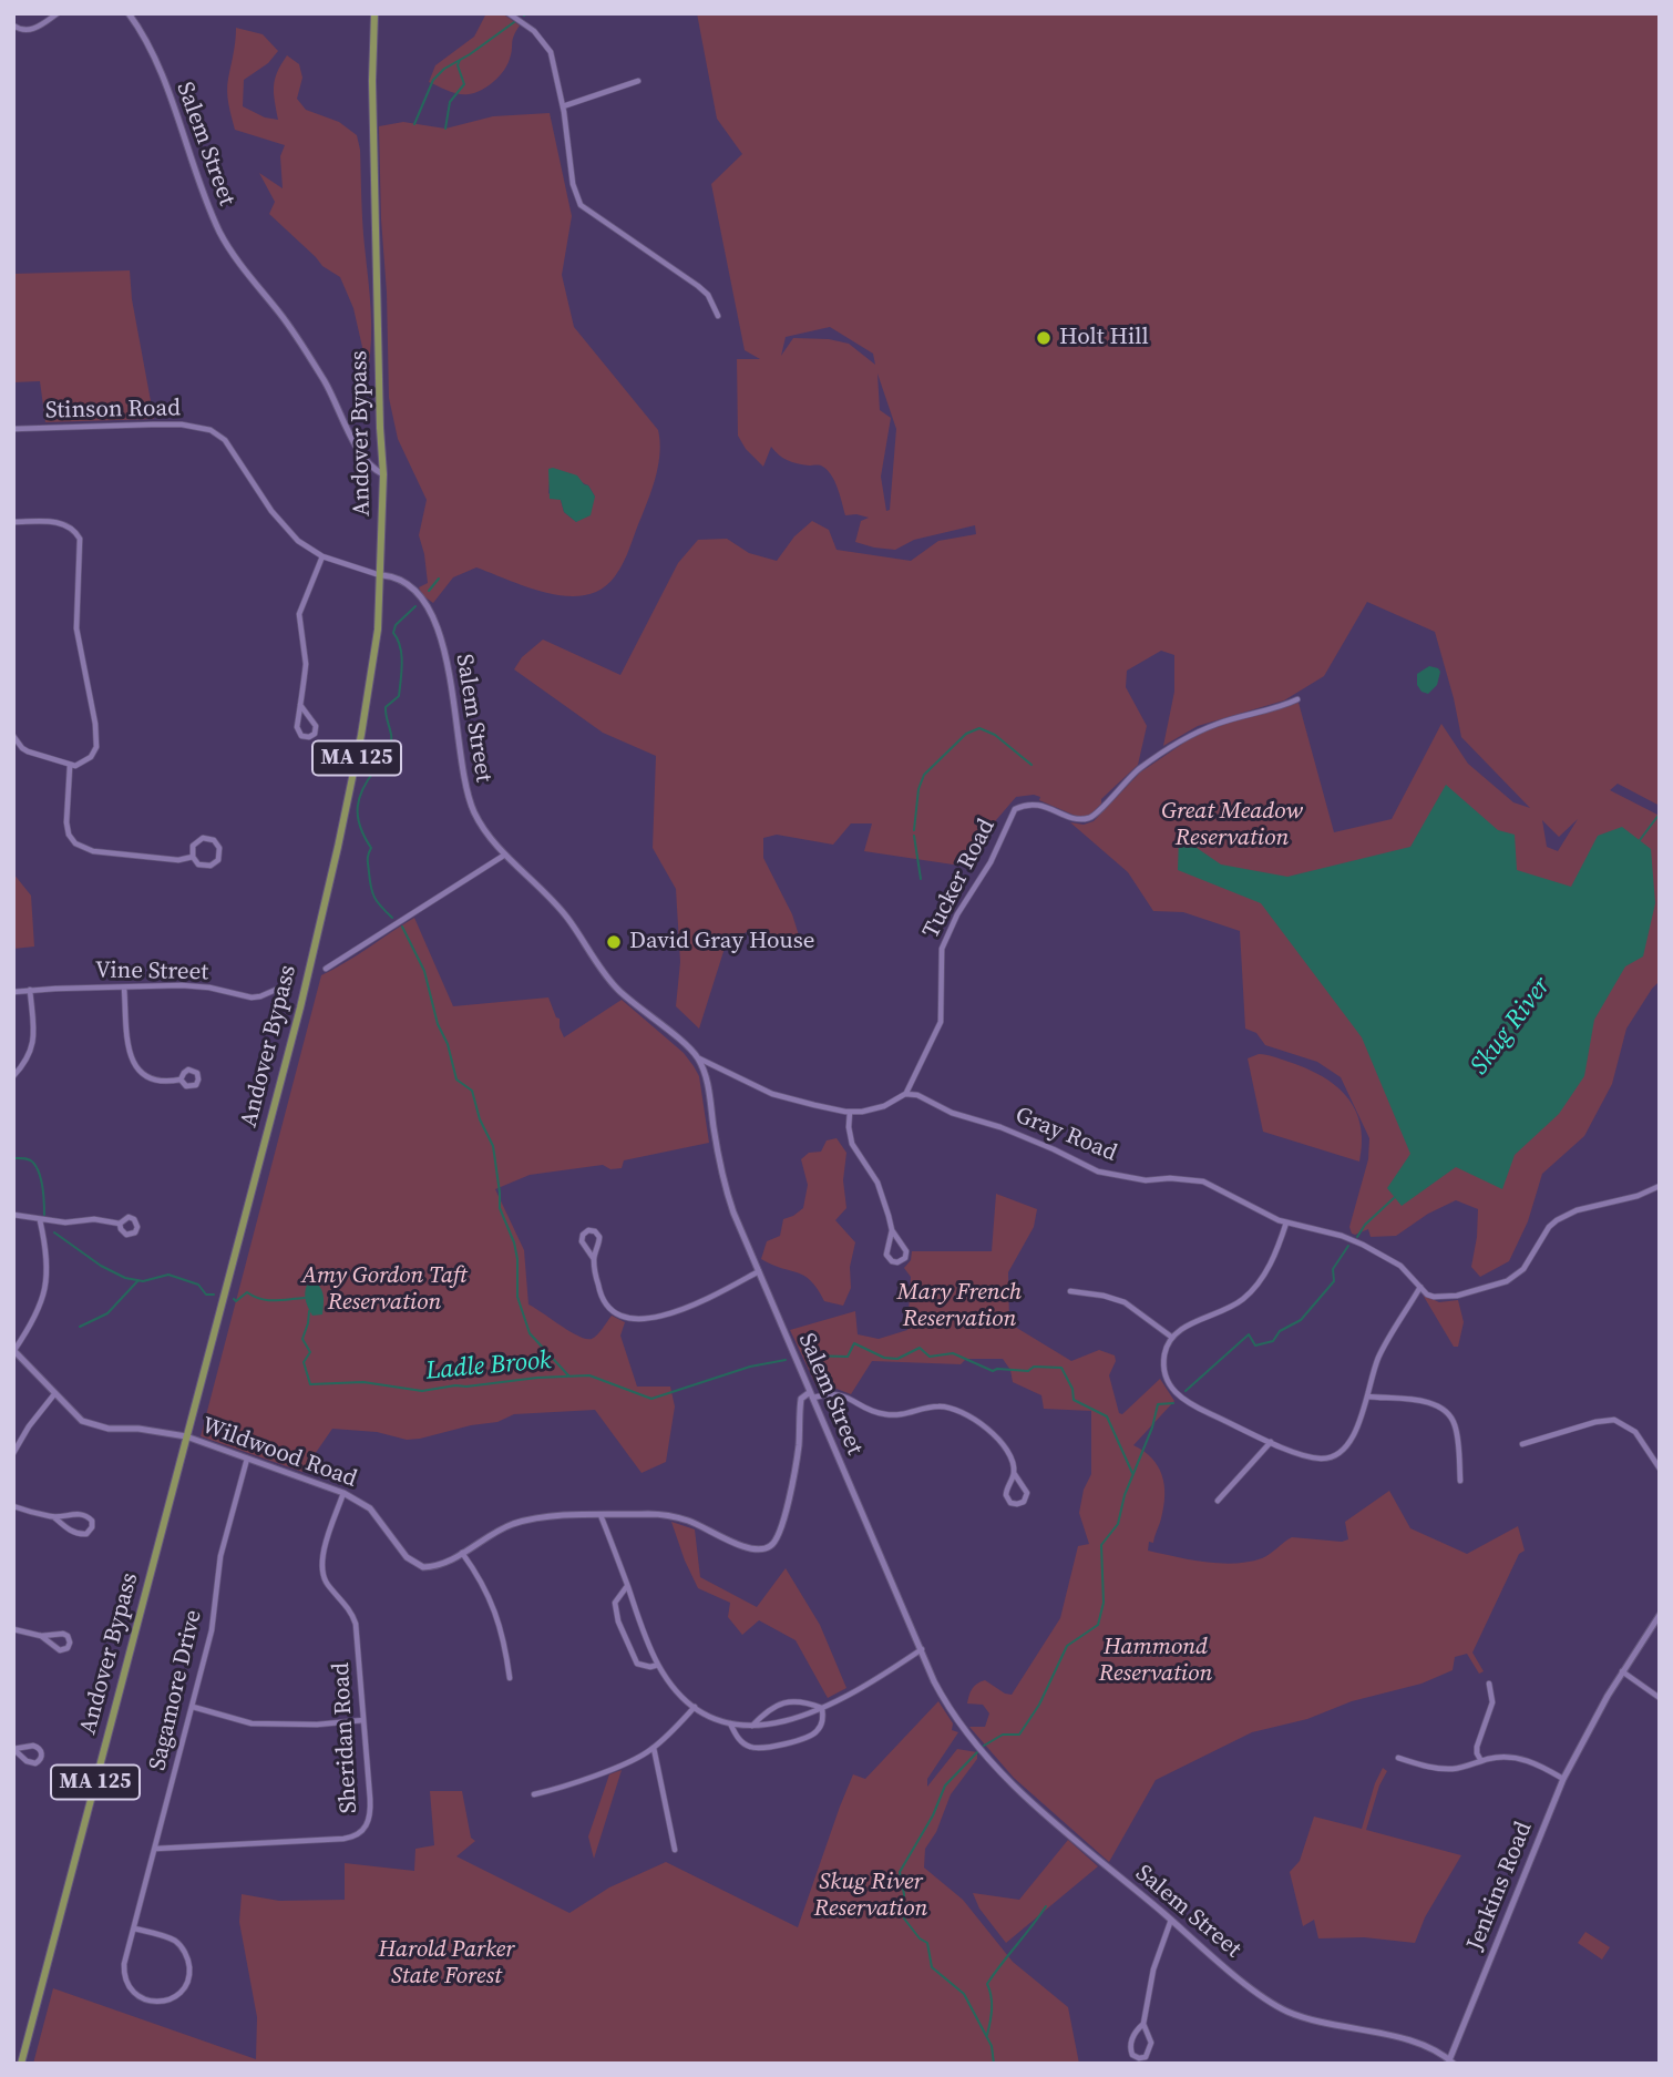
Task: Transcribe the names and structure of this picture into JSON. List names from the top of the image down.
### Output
{
  "streets": {
    "main road": ["Andover Bypass", "MA 125"],
    "street": [
      "Salem Street",
      "Stinson Road",
      "Tucker Road",
      "Vine Street",
      "Gray Road",
      "Wildwood Road",
      "Sagamore Drive",
      "Sheridan Road",
      "Jenkins Road"
    ]
  },
  "crossings": [
    ["Salem Street", "Stinson Road"],
    ["Salem Street", "Andover Bypass"],
    ["Salem Street", "Wildwood Road"],
    ["Salem Street", "Jenkins Road"],
    ["Stinson Road", "Andover Bypass"],
    ["Andover Bypass", "Wildwood Road"],
    ["Tucker Road", "Gray Road"],
    ["Wildwood Road", "Sagamore Drive"],
    ["Wildwood Road", "Sheridan Road"],
    ["Sagamore Drive", "Sheridan Road"]
  ],
  "water": ["Skug River", "Ladle Brook"],
  "parks": [
    "Great Meadow Reservation",
    "Amy Gordon Taft Reservation",
    "Mary French Reservation",
    "Hammond Reservation",
    "Skug River Reservation",
    "Harold Parker State Forest"
  ],
  "places": ["Holt Hill", "David Gray House"]
}
